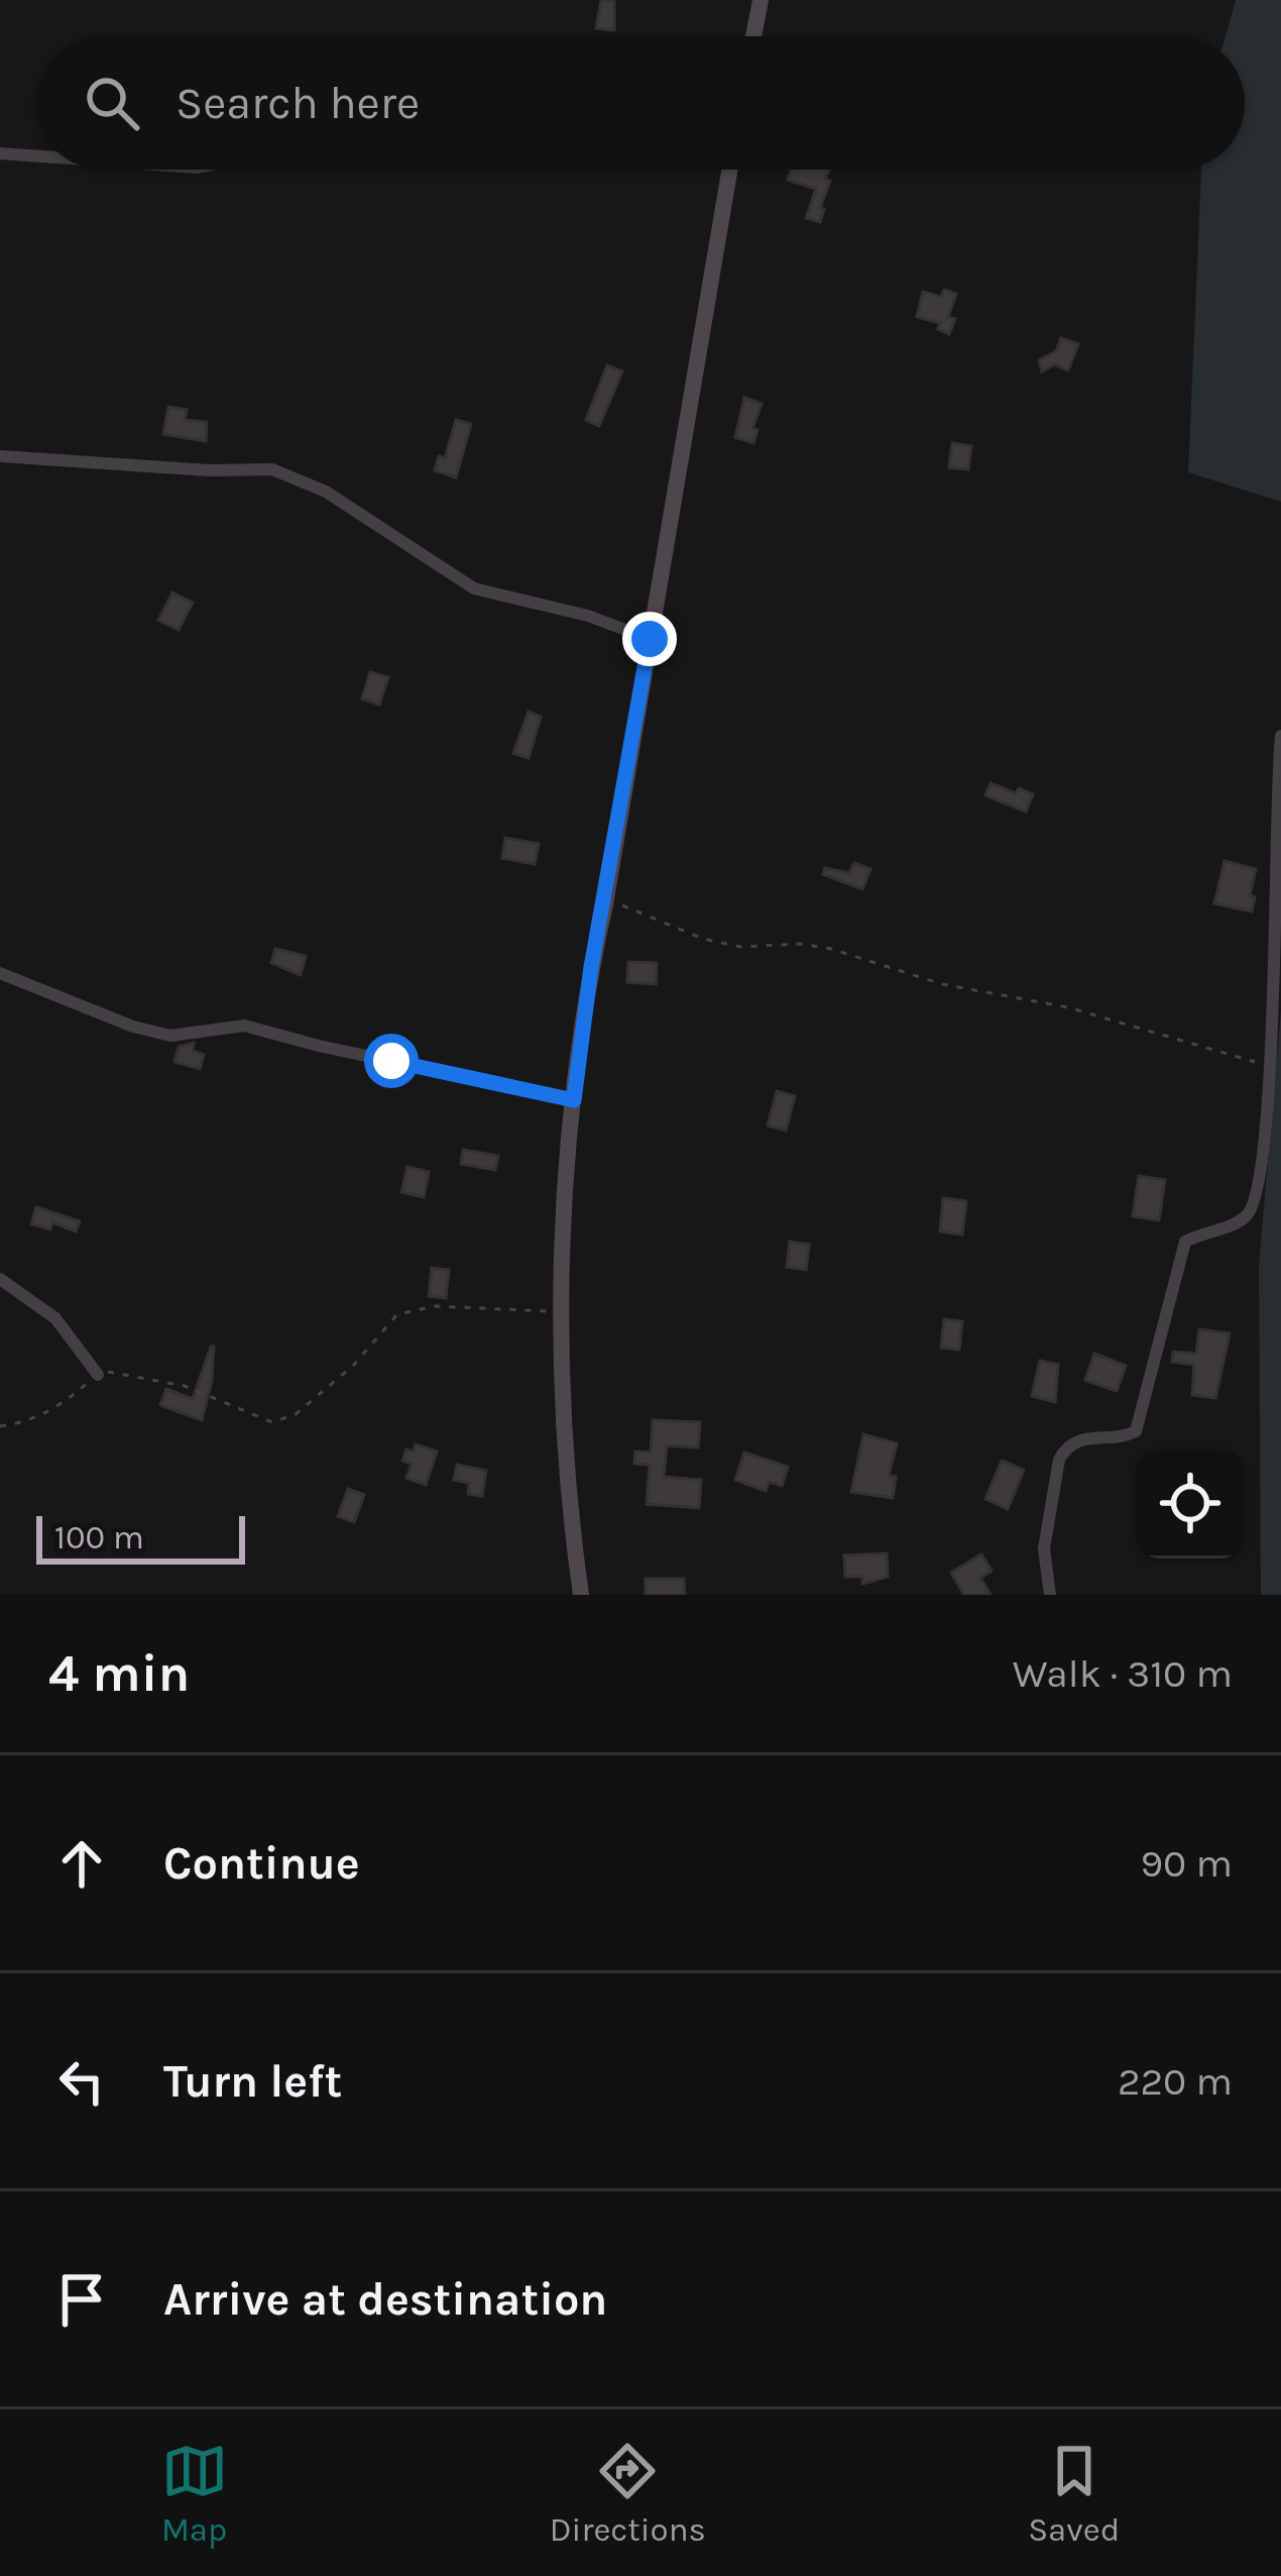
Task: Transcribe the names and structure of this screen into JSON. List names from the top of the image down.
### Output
{
  "scale_bar": "100 m",
  "page": {
    "search": "Search here",
    "scale": "100 m",
    "heading": ["4 min", "Walk · 310 m"],
    "list": [
      ["Continue", "90 m"],
      ["Turn left", "220 m"],
      "Arrive at destination"
    ],
    "nav": ["Map", "Directions", "Saved"]
  }
}
